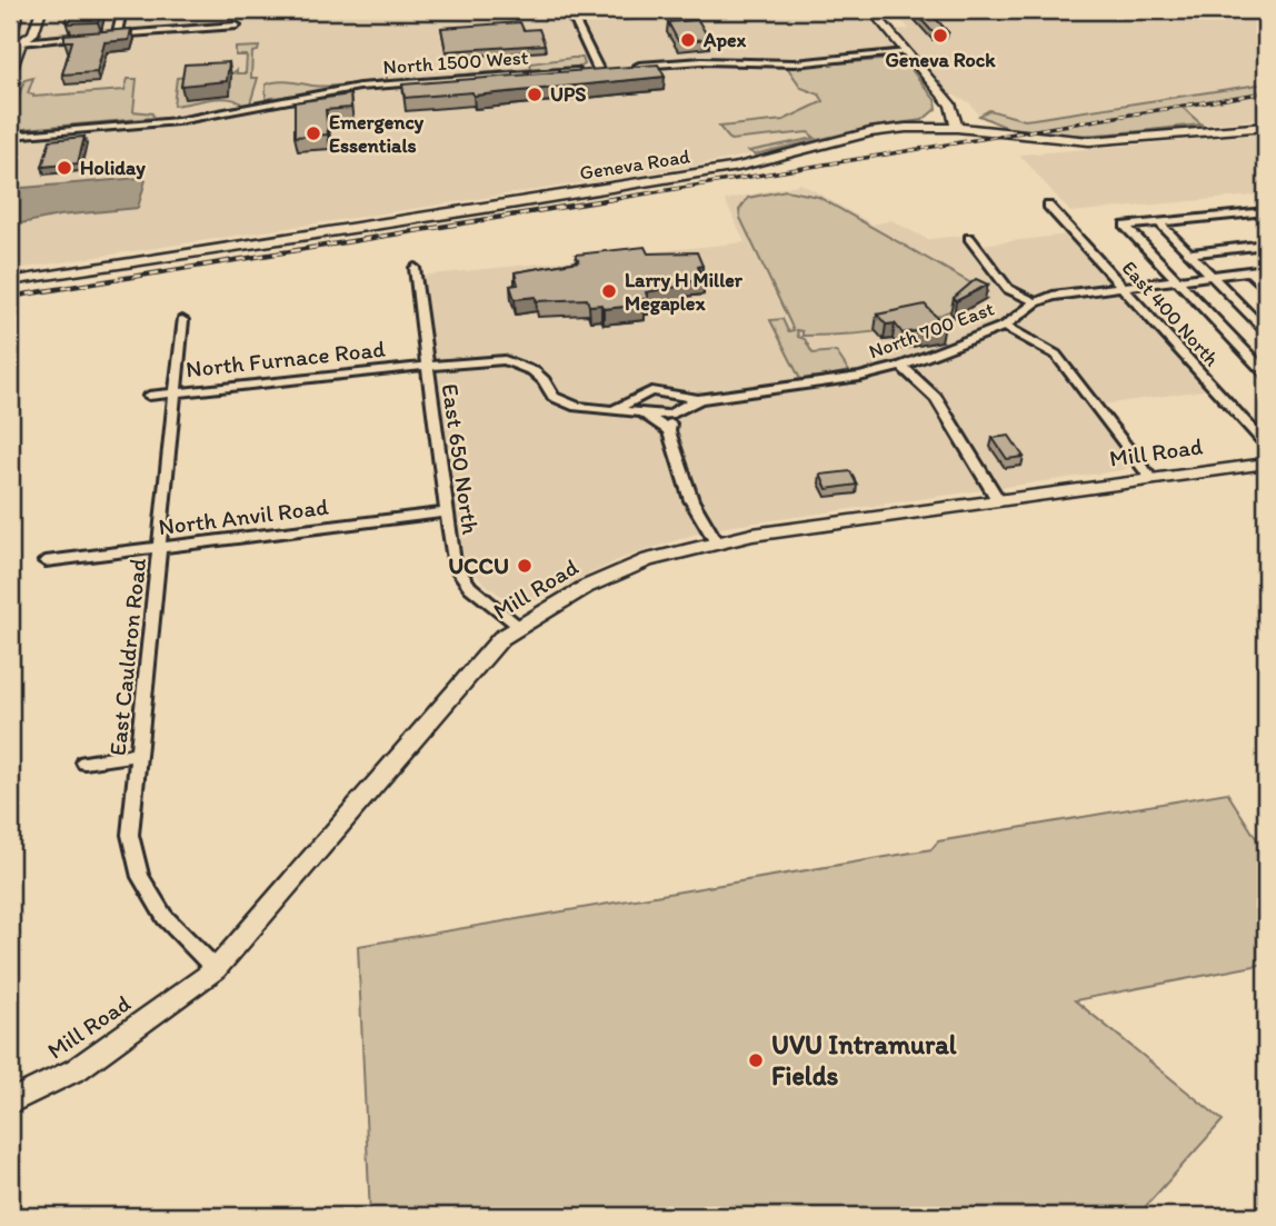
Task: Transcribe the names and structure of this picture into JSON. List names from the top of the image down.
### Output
{
  "streets": {
    "main road": ["Geneva Road", "Mill Road"],
    "street": [
      "North 1500 West",
      "East 400 North",
      "North 700 East",
      "North Furnace Road",
      "East 650 North",
      "North Anvil Road",
      "East Cauldron Road"
    ]
  },
  "crossings": [
    ["East 400 North", "North 700 East"],
    ["North Furnace Road", "East 650 North"],
    ["North Furnace Road", "East Cauldron Road"],
    ["Mill Road", "East 650 North"],
    ["Mill Road", "East Cauldron Road"],
    ["East 650 North", "North Anvil Road"],
    ["North Anvil Road", "East Cauldron Road"]
  ],
  "places": [
    "Geneva Rock",
    "Apex",
    "UPS",
    "Emergency Essentials",
    "Holiday",
    "Larry H Miller Megaplex",
    "UCCU",
    "UVU Intramural Fields"
  ]
}
